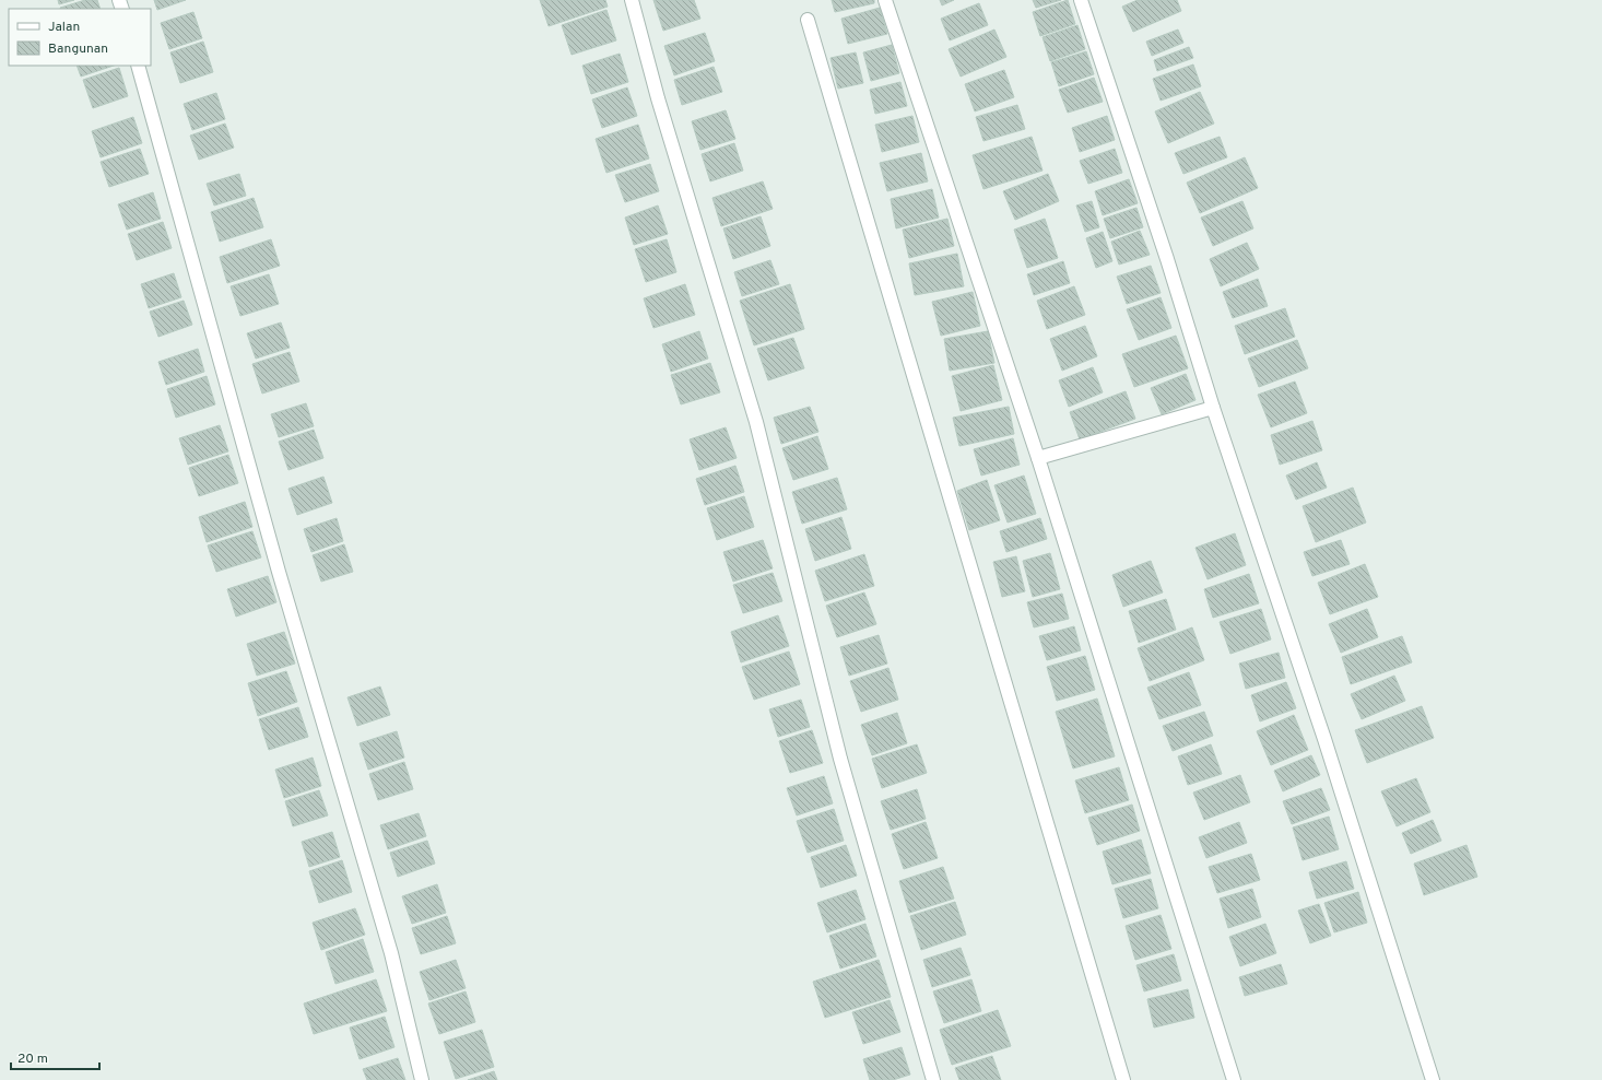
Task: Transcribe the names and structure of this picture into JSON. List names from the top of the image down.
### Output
{
  "legend": ["Jalan", "Bangunan"],
  "scale_bar": "20 m"
}
